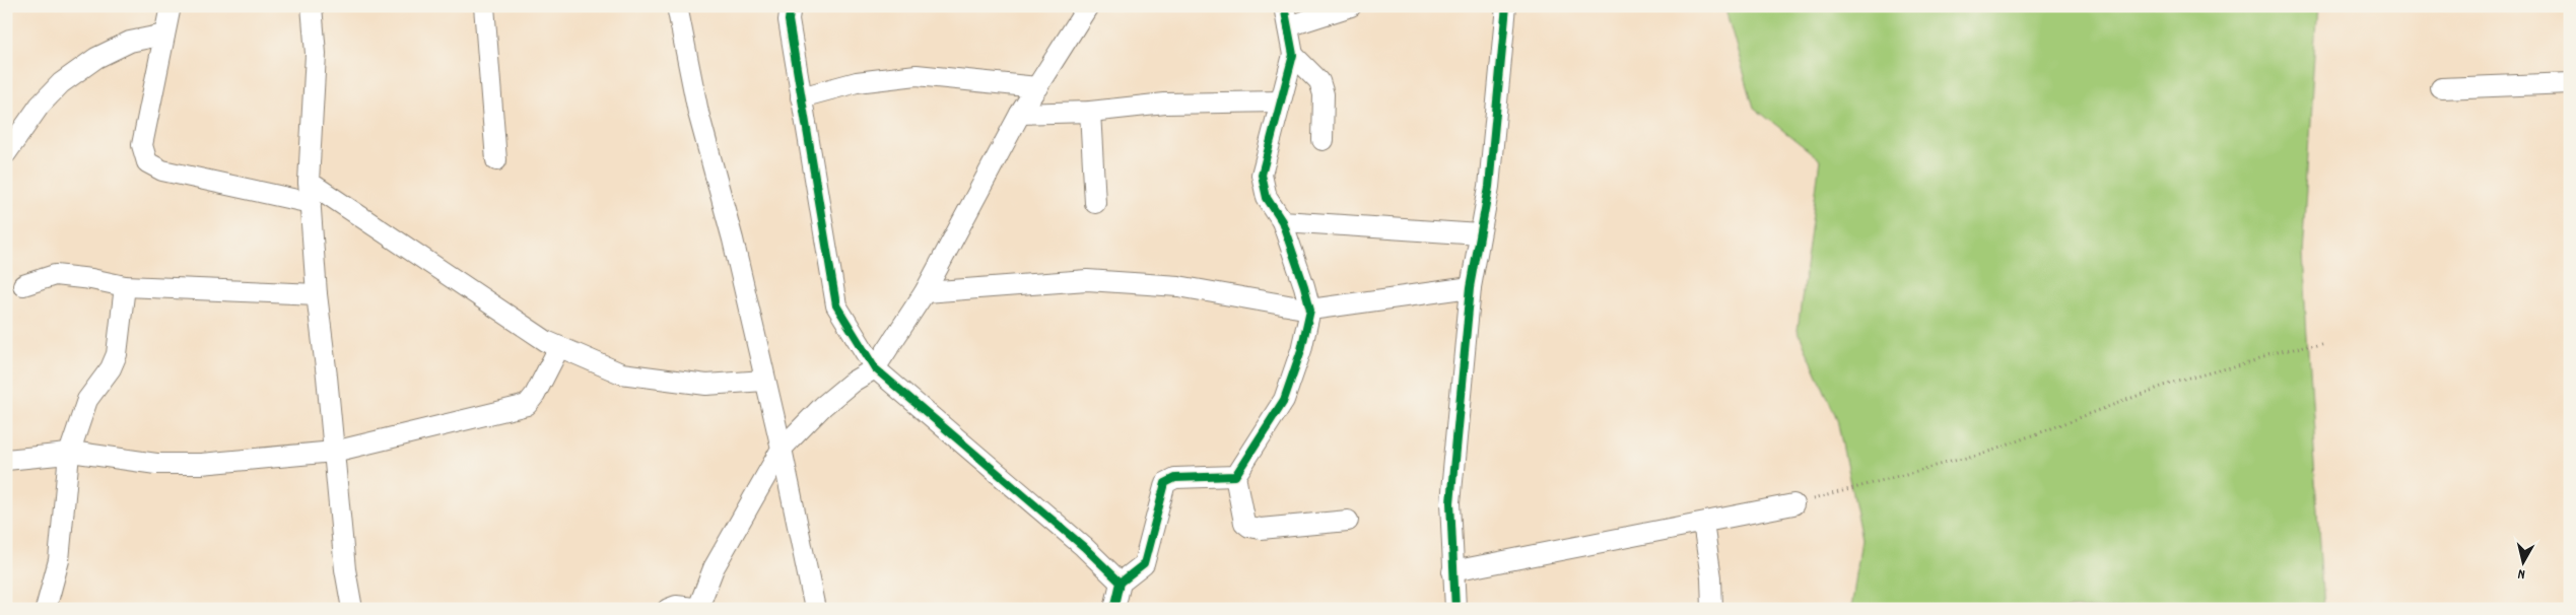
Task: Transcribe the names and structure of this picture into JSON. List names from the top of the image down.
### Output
{
  "north": "bottom"
}
